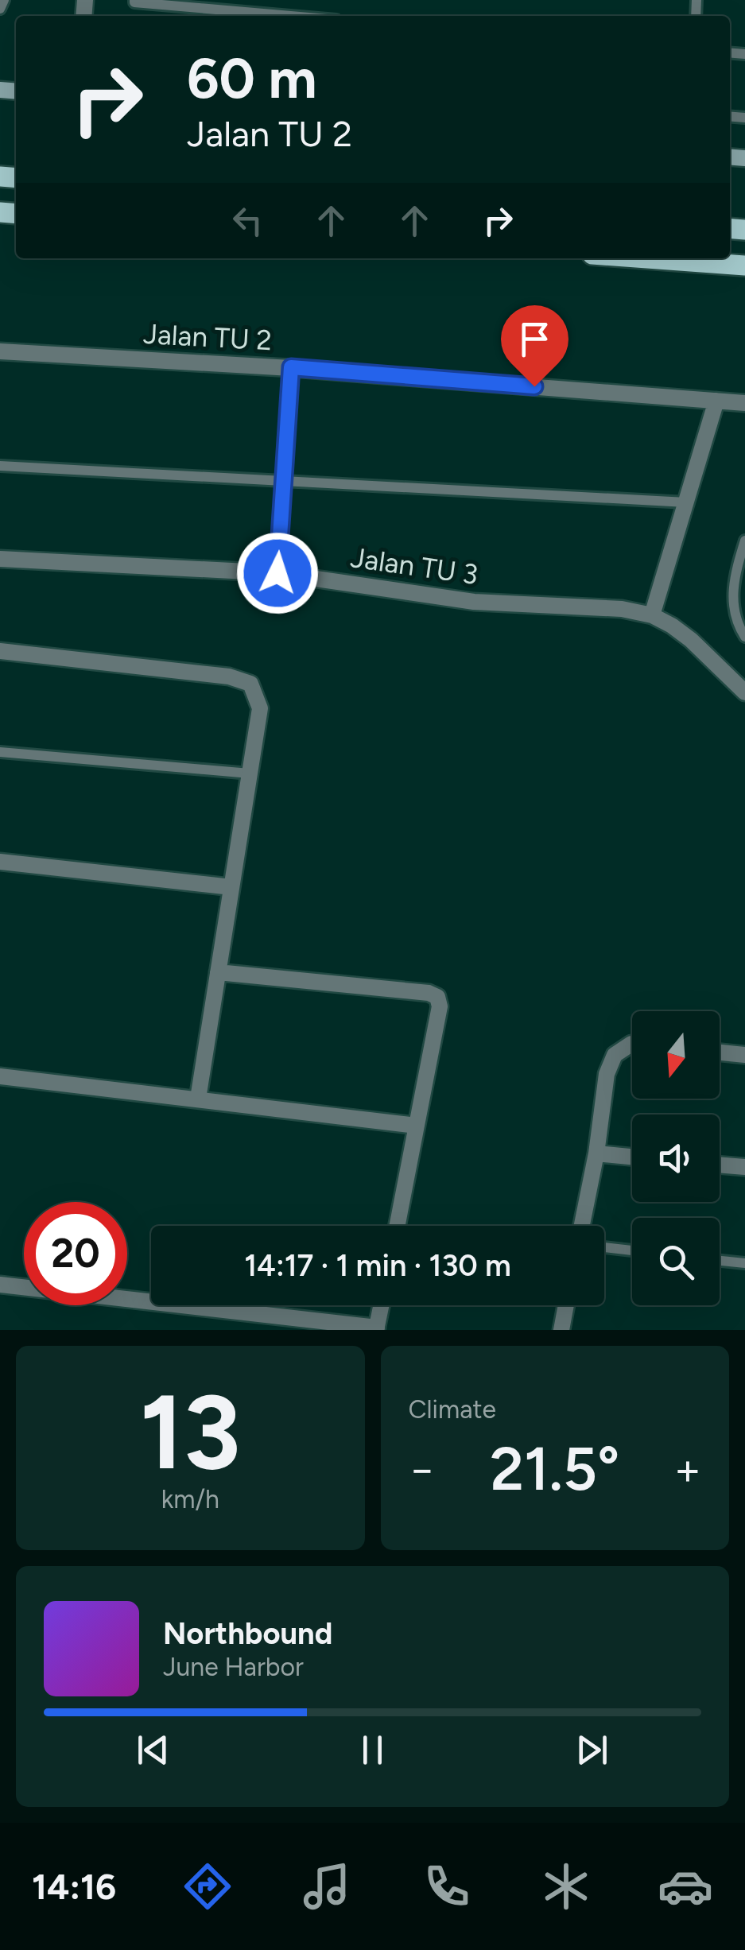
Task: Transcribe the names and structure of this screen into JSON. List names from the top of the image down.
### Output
{
  "streets": {
    "street": ["Jalan TU 2", "Jalan TU 3"]
  },
  "north": "bottom",
  "page": {
    "turn": ["60 m", "Jalan TU 2"],
    "limit": "20",
    "trip": "14:17 · 1 min · 130 m",
    "tile": [
      ["13", "km/h"],
      "Climate"
    ],
    "heat": ["−", "21.5°", "+"],
    "song": ["Northbound", "June Harbor"],
    "tabs": "14:16"
  }
}
